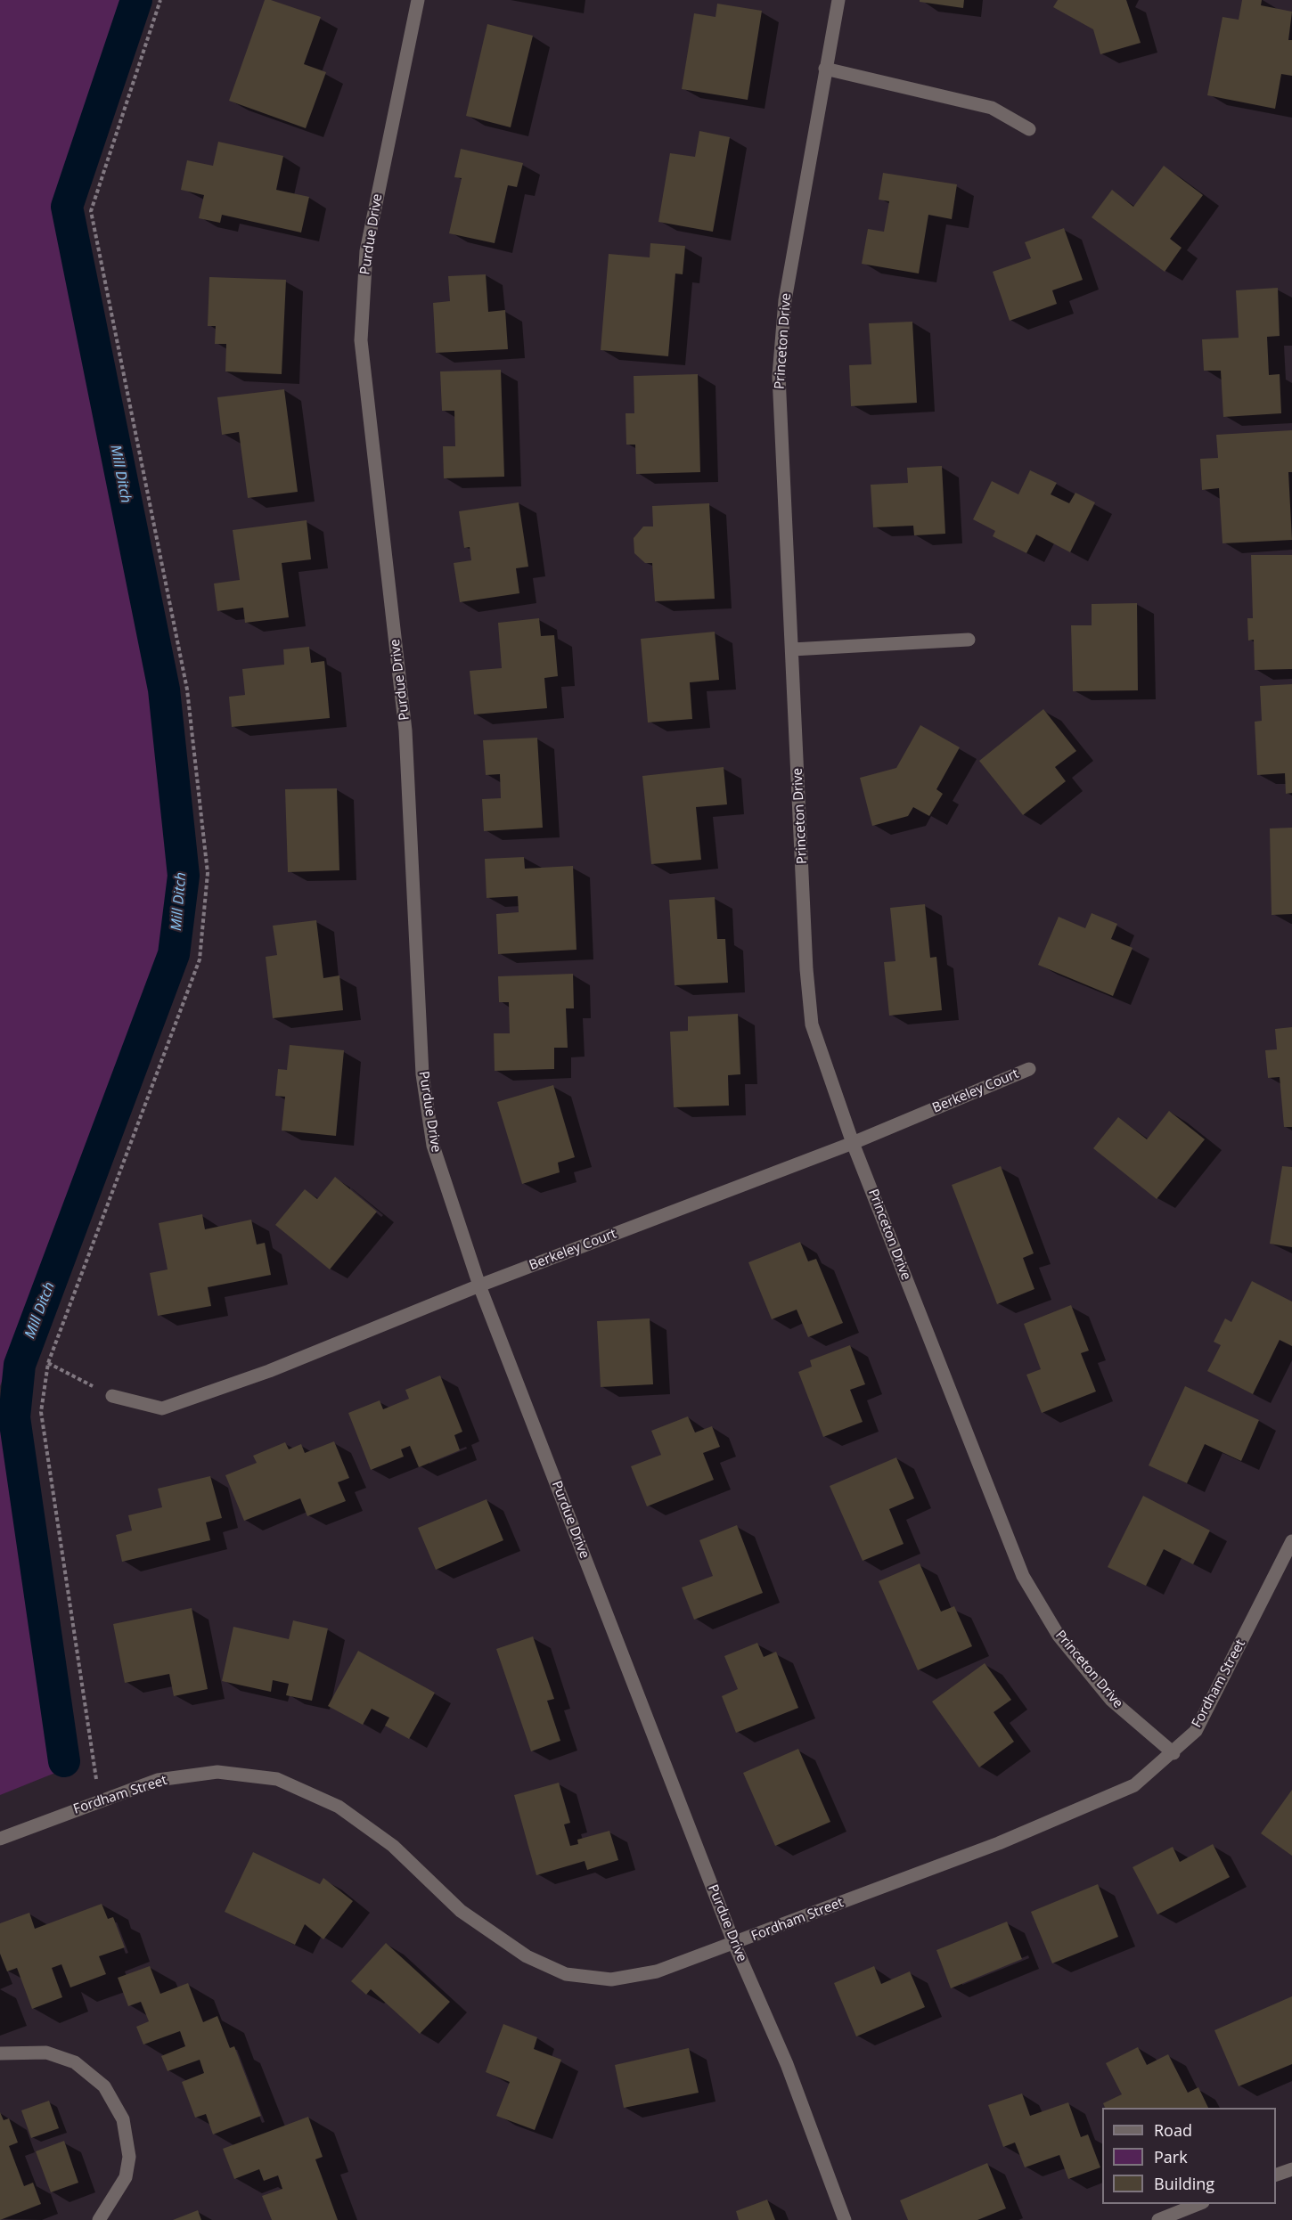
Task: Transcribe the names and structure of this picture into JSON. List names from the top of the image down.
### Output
{
  "streets": {
    "street": [
      "Purdue Drive",
      "Princeton Drive",
      "Berkeley Court",
      "Fordham Street"
    ]
  },
  "crossings": [
    ["Purdue Drive", "Berkeley Court"],
    ["Purdue Drive", "Fordham Street"],
    ["Princeton Drive", "Berkeley Court"],
    ["Princeton Drive", "Fordham Street"]
  ],
  "water": ["Mill Ditch"],
  "legend": ["Road", "Park", "Building"]
}
